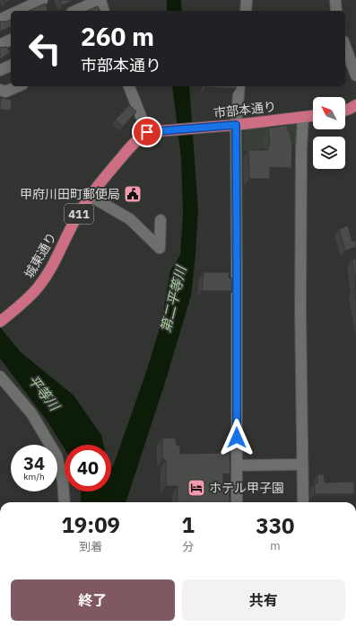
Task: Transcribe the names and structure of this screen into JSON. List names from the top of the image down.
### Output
{
  "streets": {
    "highway": ["市部本通り", "411", "城東通り"]
  },
  "crossings": [
    ["市部本通り", "城東通り"]
  ],
  "water": ["第二平等川", "平等川"],
  "places": {
    "public building": ["甲府川田町郵便局"],
    "hotel": ["ホテル甲子園"]
  },
  "north": "top left",
  "page": {
    "turn": ["260 m", "市部本通り"],
    "speed": "34 km/h",
    "limit": "40",
    "eta": [
      "19:09",
      "到着",
      "1",
      "分",
      "330",
      "m"
    ],
    "buttons": ["終了", "共有"]
  }
}
